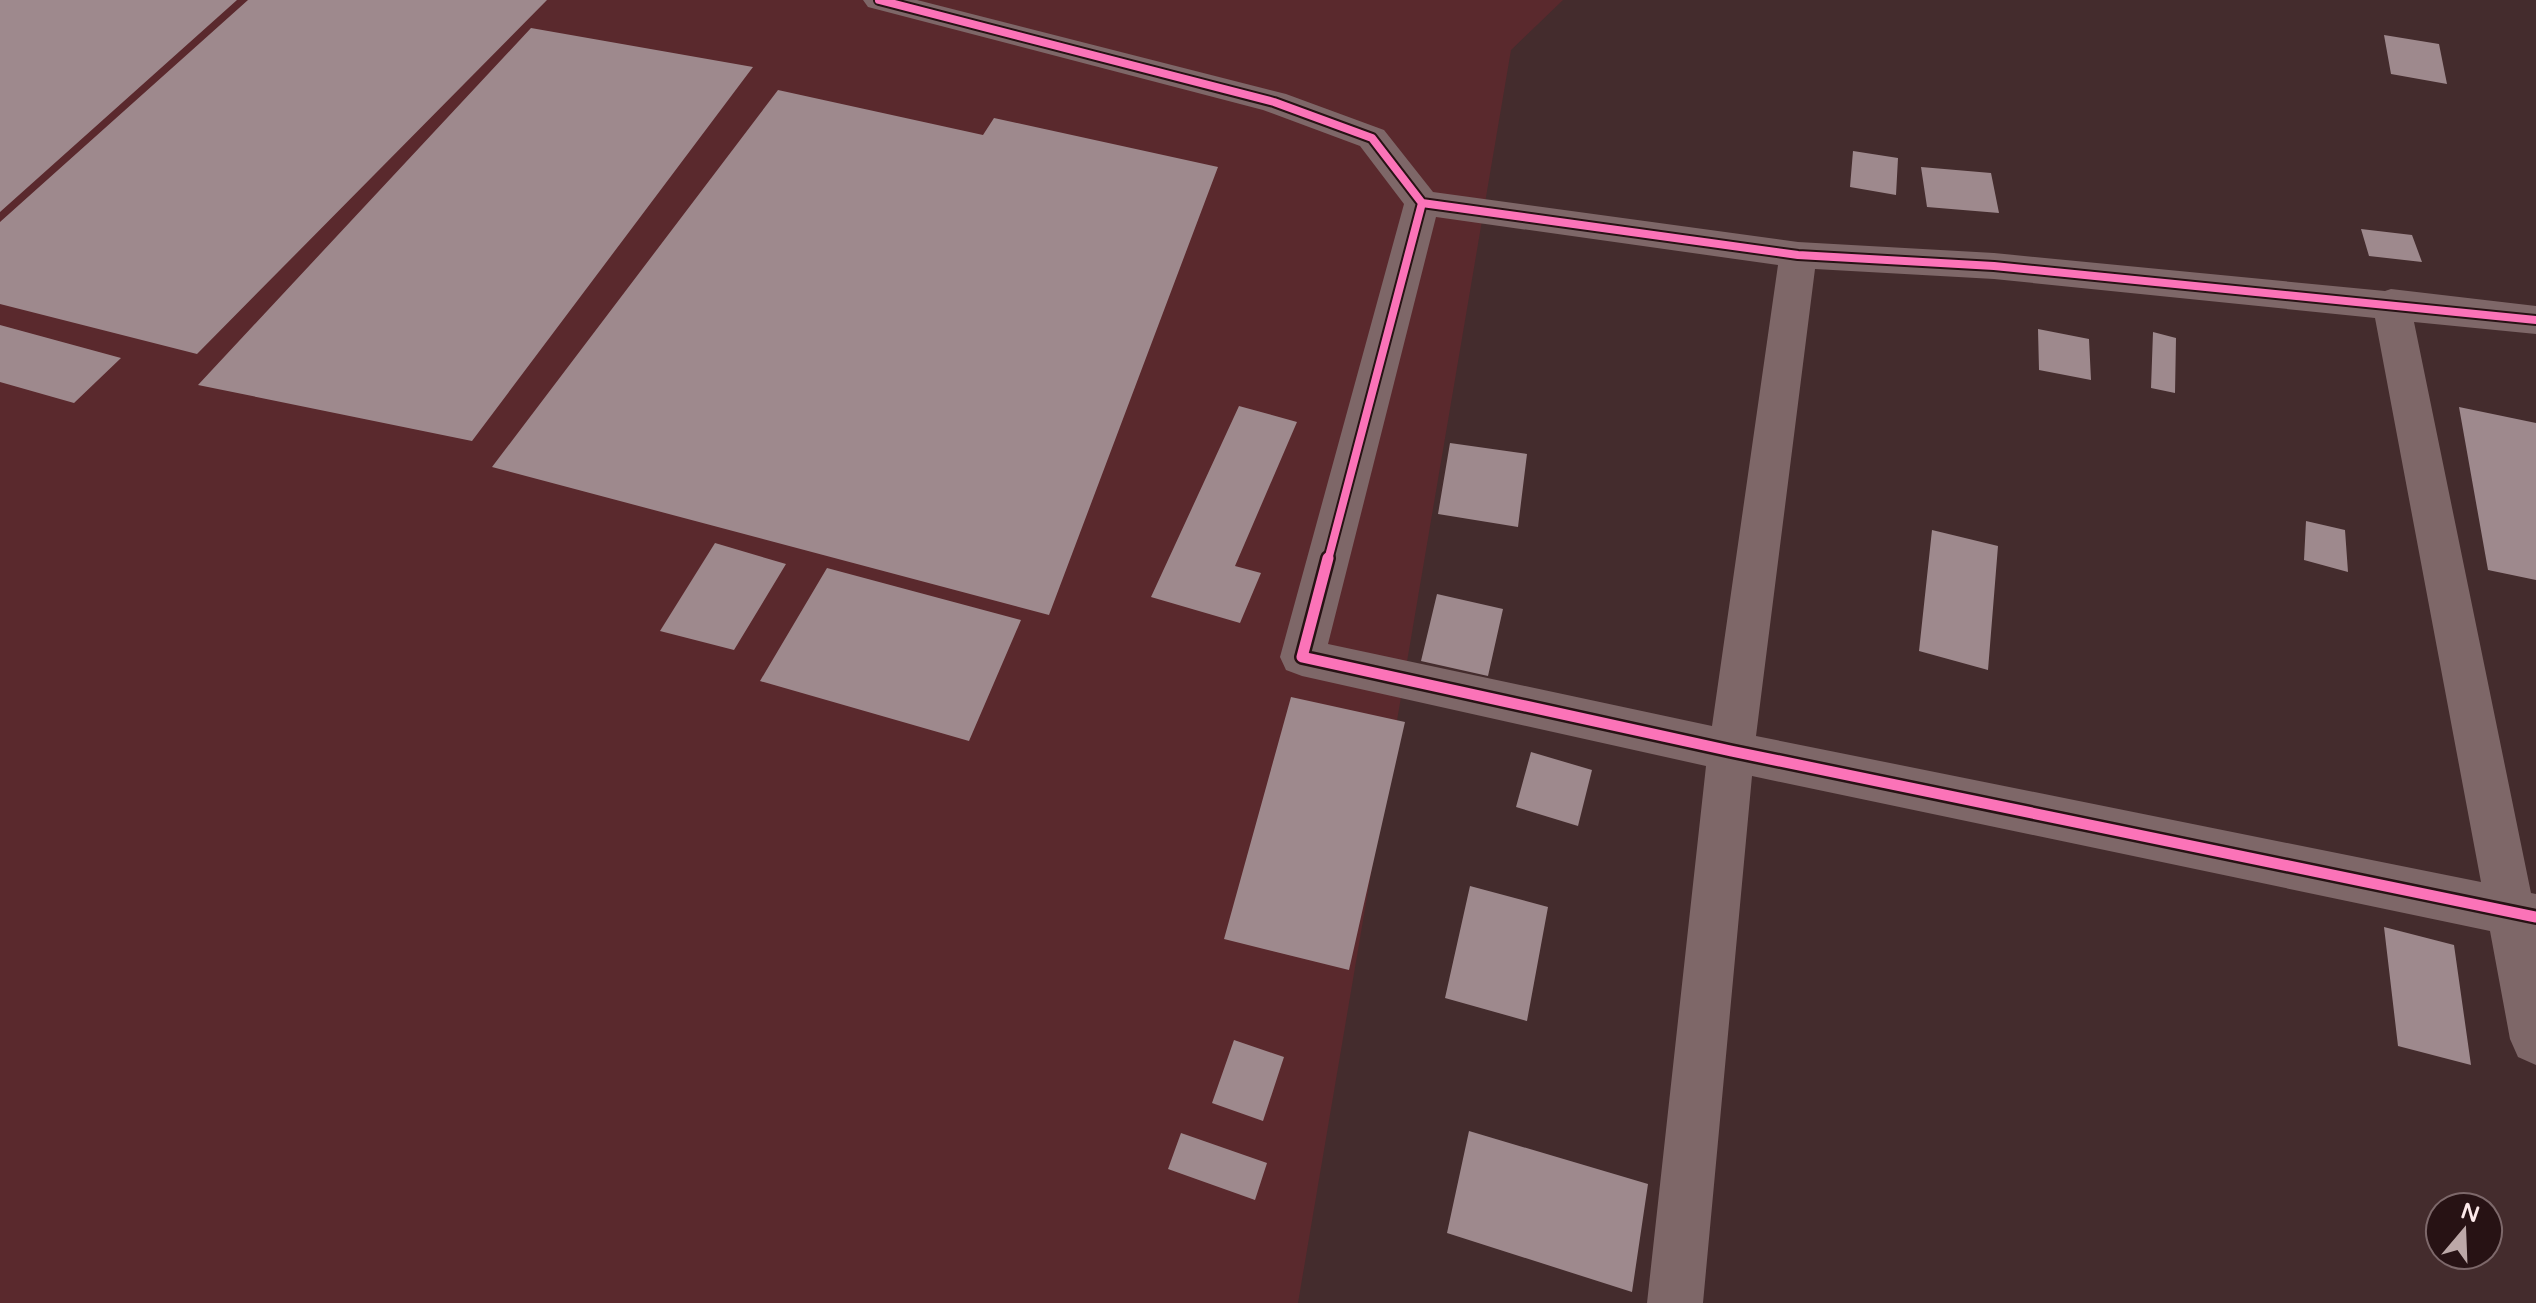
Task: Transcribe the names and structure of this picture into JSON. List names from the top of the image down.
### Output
{
  "north": "top"
}
